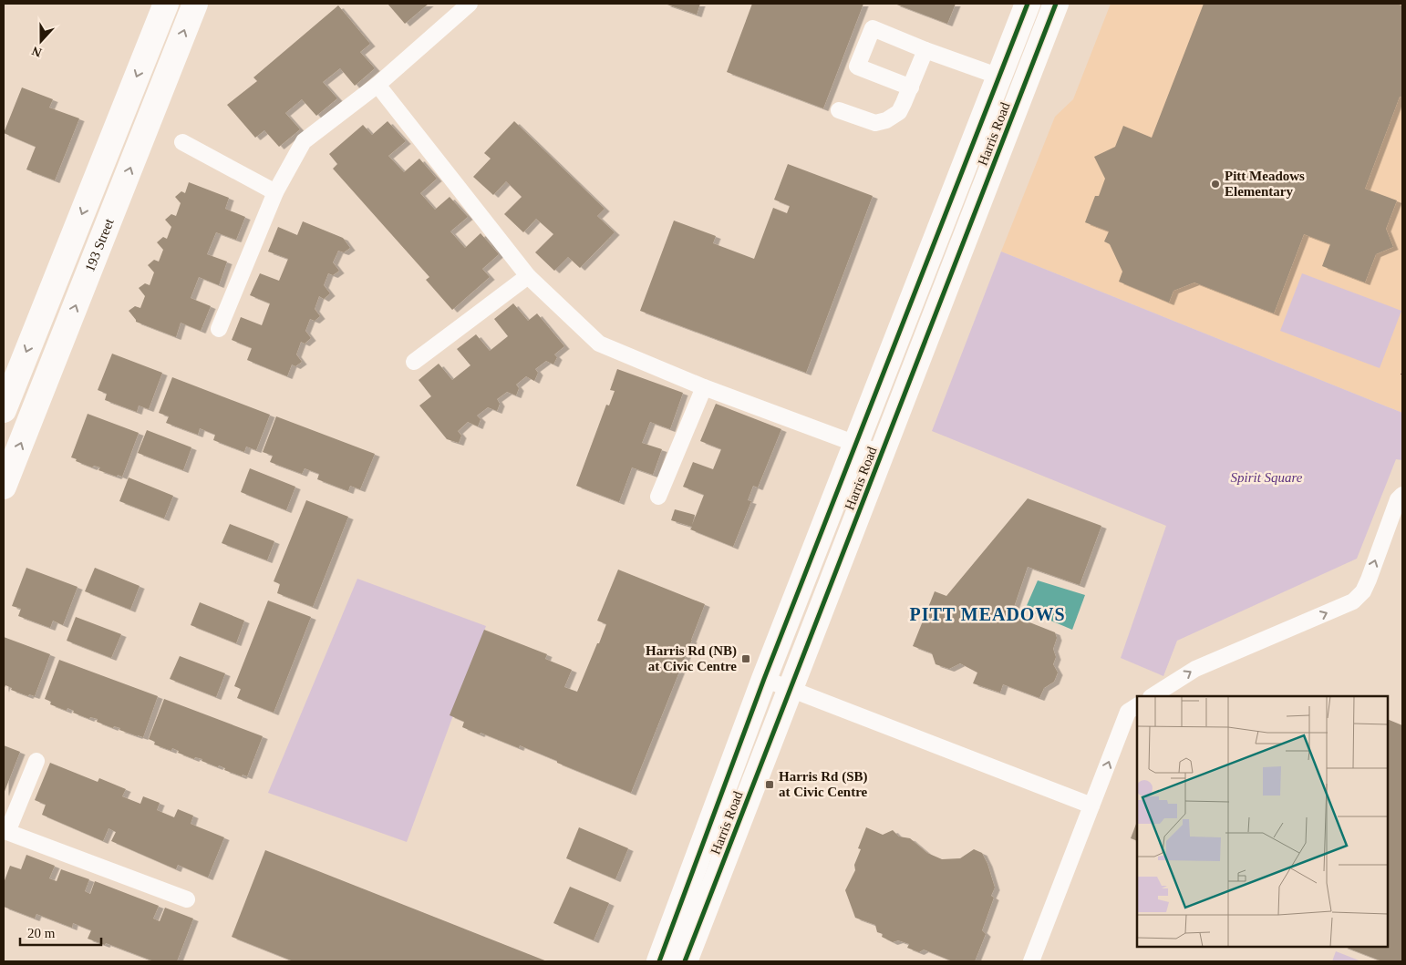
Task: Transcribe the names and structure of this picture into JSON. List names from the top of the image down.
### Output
{
  "streets": {
    "main road": ["Harris Road", "193 Street"]
  },
  "districts": ["PITT MEADOWS"],
  "parks": ["Spirit Square"],
  "places": {
    "other": ["Pitt Meadows Elementary"],
    "transit": ["Harris Rd (NB) at Civic Centre", "Harris Rd (SB) at Civic Centre"]
  },
  "scale_bar": "20 m",
  "north": "bottom"
}
